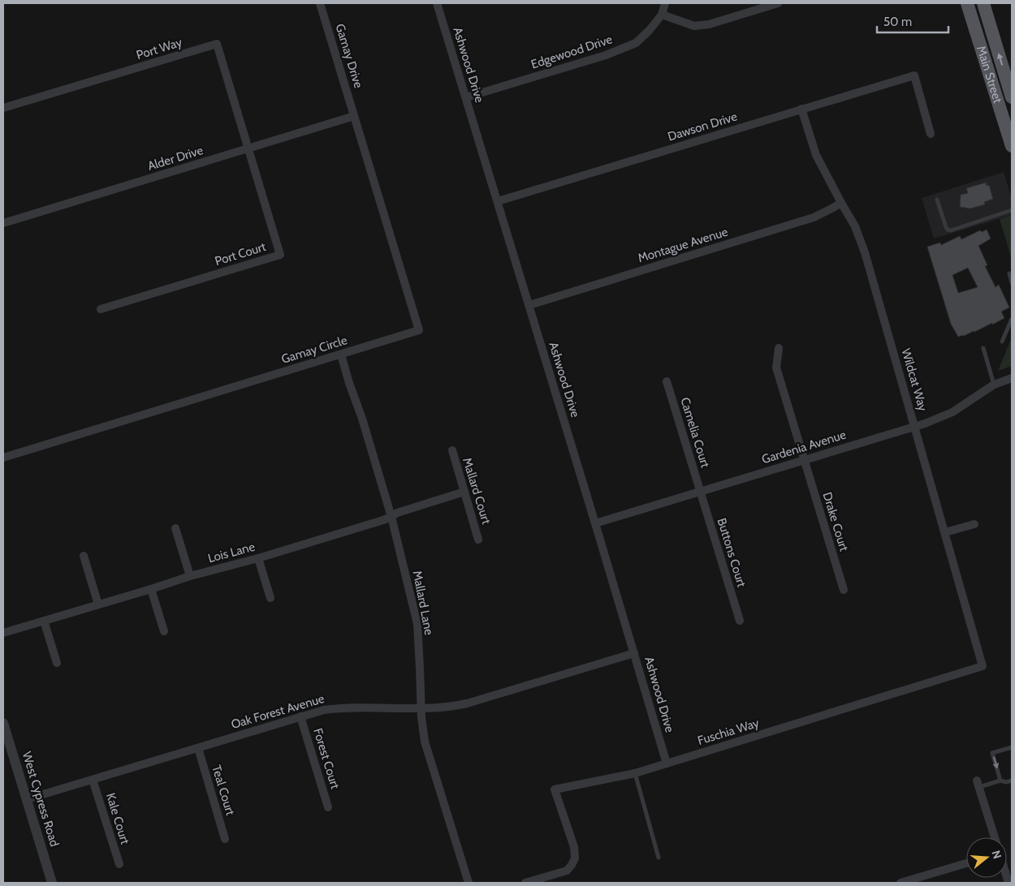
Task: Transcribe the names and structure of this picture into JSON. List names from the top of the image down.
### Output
{
  "streets": {
    "main road": ["Main Street"],
    "street": [
      "Port Way",
      "Edgewood Drive",
      "Gamay Drive",
      "Ashwood Drive",
      "Dawson Drive",
      "Alder Drive",
      "Montague Avenue",
      "Port Court",
      "Gamay Circle",
      "Wildcat Way",
      "Camelia Court",
      "Gardenia Avenue",
      "Mallard Court",
      "Drake Court",
      "Lois Lane",
      "Buttons Court",
      "Mallard Lane",
      "Oak Forest Avenue",
      "Fuschia Way",
      "Forest Court",
      "Teal Court",
      "West Cypress Road",
      "Kale Court"
    ]
  },
  "crossings": [
    ["Port Way", "Alder Drive"],
    ["Port Way", "Port Court"],
    ["Edgewood Drive", "Ashwood Drive"],
    ["Gamay Drive", "Alder Drive"],
    ["Gamay Drive", "Gamay Circle"],
    ["Ashwood Drive", "Dawson Drive"],
    ["Ashwood Drive", "Montague Avenue"],
    ["Ashwood Drive", "Gardenia Avenue"],
    ["Ashwood Drive", "Oak Forest Avenue"],
    ["Ashwood Drive", "Fuschia Way"],
    ["Dawson Drive", "Wildcat Way"],
    ["Alder Drive", "Port Court"],
    ["Alder Drive", "Gamay Circle"],
    ["Montague Avenue", "Wildcat Way"],
    ["Gamay Circle", "Mallard Lane"],
    ["Wildcat Way", "Gardenia Avenue"],
    ["Wildcat Way", "Fuschia Way"],
    ["Camelia Court", "Gardenia Avenue"],
    ["Camelia Court", "Buttons Court"],
    ["Gardenia Avenue", "Drake Court"],
    ["Gardenia Avenue", "Buttons Court"],
    ["Mallard Court", "Lois Lane"],
    ["Lois Lane", "Mallard Lane"],
    ["Mallard Lane", "Oak Forest Avenue"],
    ["Oak Forest Avenue", "Forest Court"],
    ["Oak Forest Avenue", "Teal Court"],
    ["Oak Forest Avenue", "West Cypress Road"],
    ["Oak Forest Avenue", "Kale Court"]
  ],
  "scale_bar": "50 m",
  "north": "right"
}
